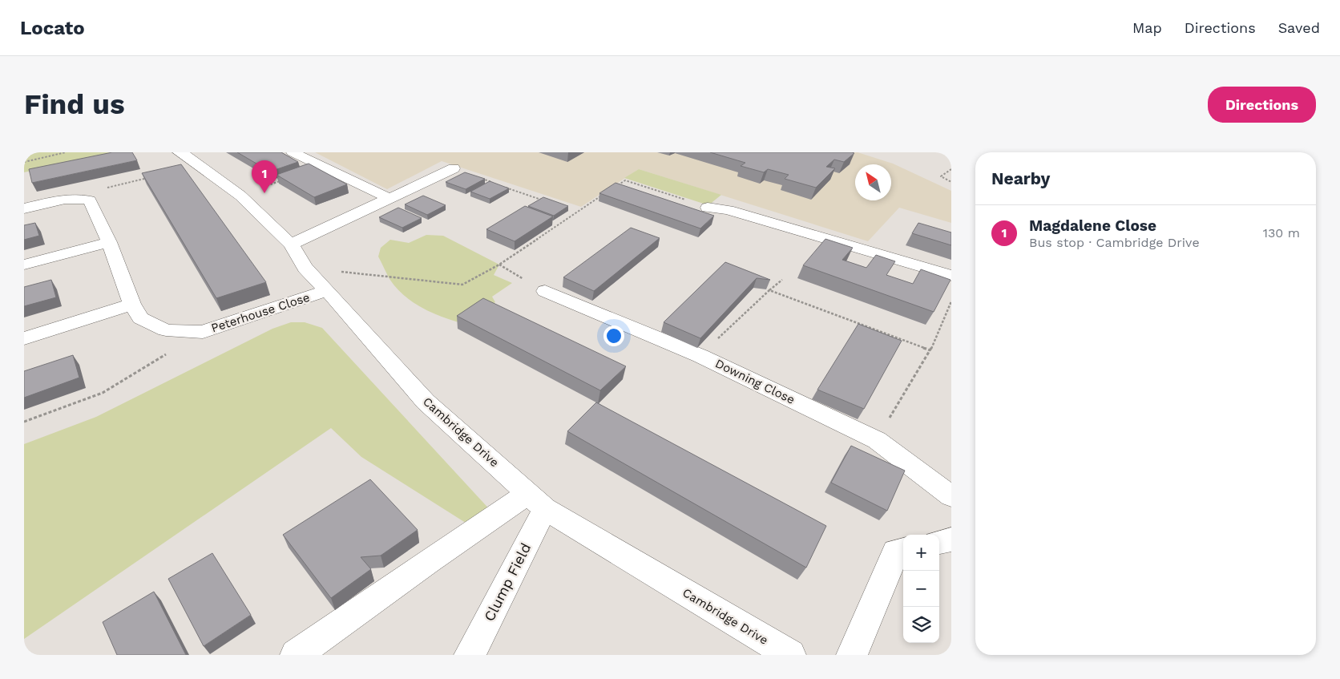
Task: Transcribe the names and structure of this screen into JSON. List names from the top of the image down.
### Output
{
  "streets": {
    "street": [
      "Peterhouse Close",
      "Downing Close",
      "Cambridge Drive",
      "Clump Field"
    ]
  },
  "crossings": [
    ["Peterhouse Close", "Cambridge Drive"],
    ["Cambridge Drive", "Clump Field"]
  ],
  "north": "top left",
  "page": {
    "header": "Locato",
    "nav": ["Map", "Directions", "Saved"],
    "buttons": "Directions",
    "title": "Find us",
    "heading": "Nearby",
    "pins": "1",
    "list": [
      {
        "mark": "1",
        "name": "Magdalene Close",
        "note": "Bus stop · Cambridge Drive",
        "value": "130 m"
      }
    ],
    "map_buttons": ["+", "−"]
  }
}
